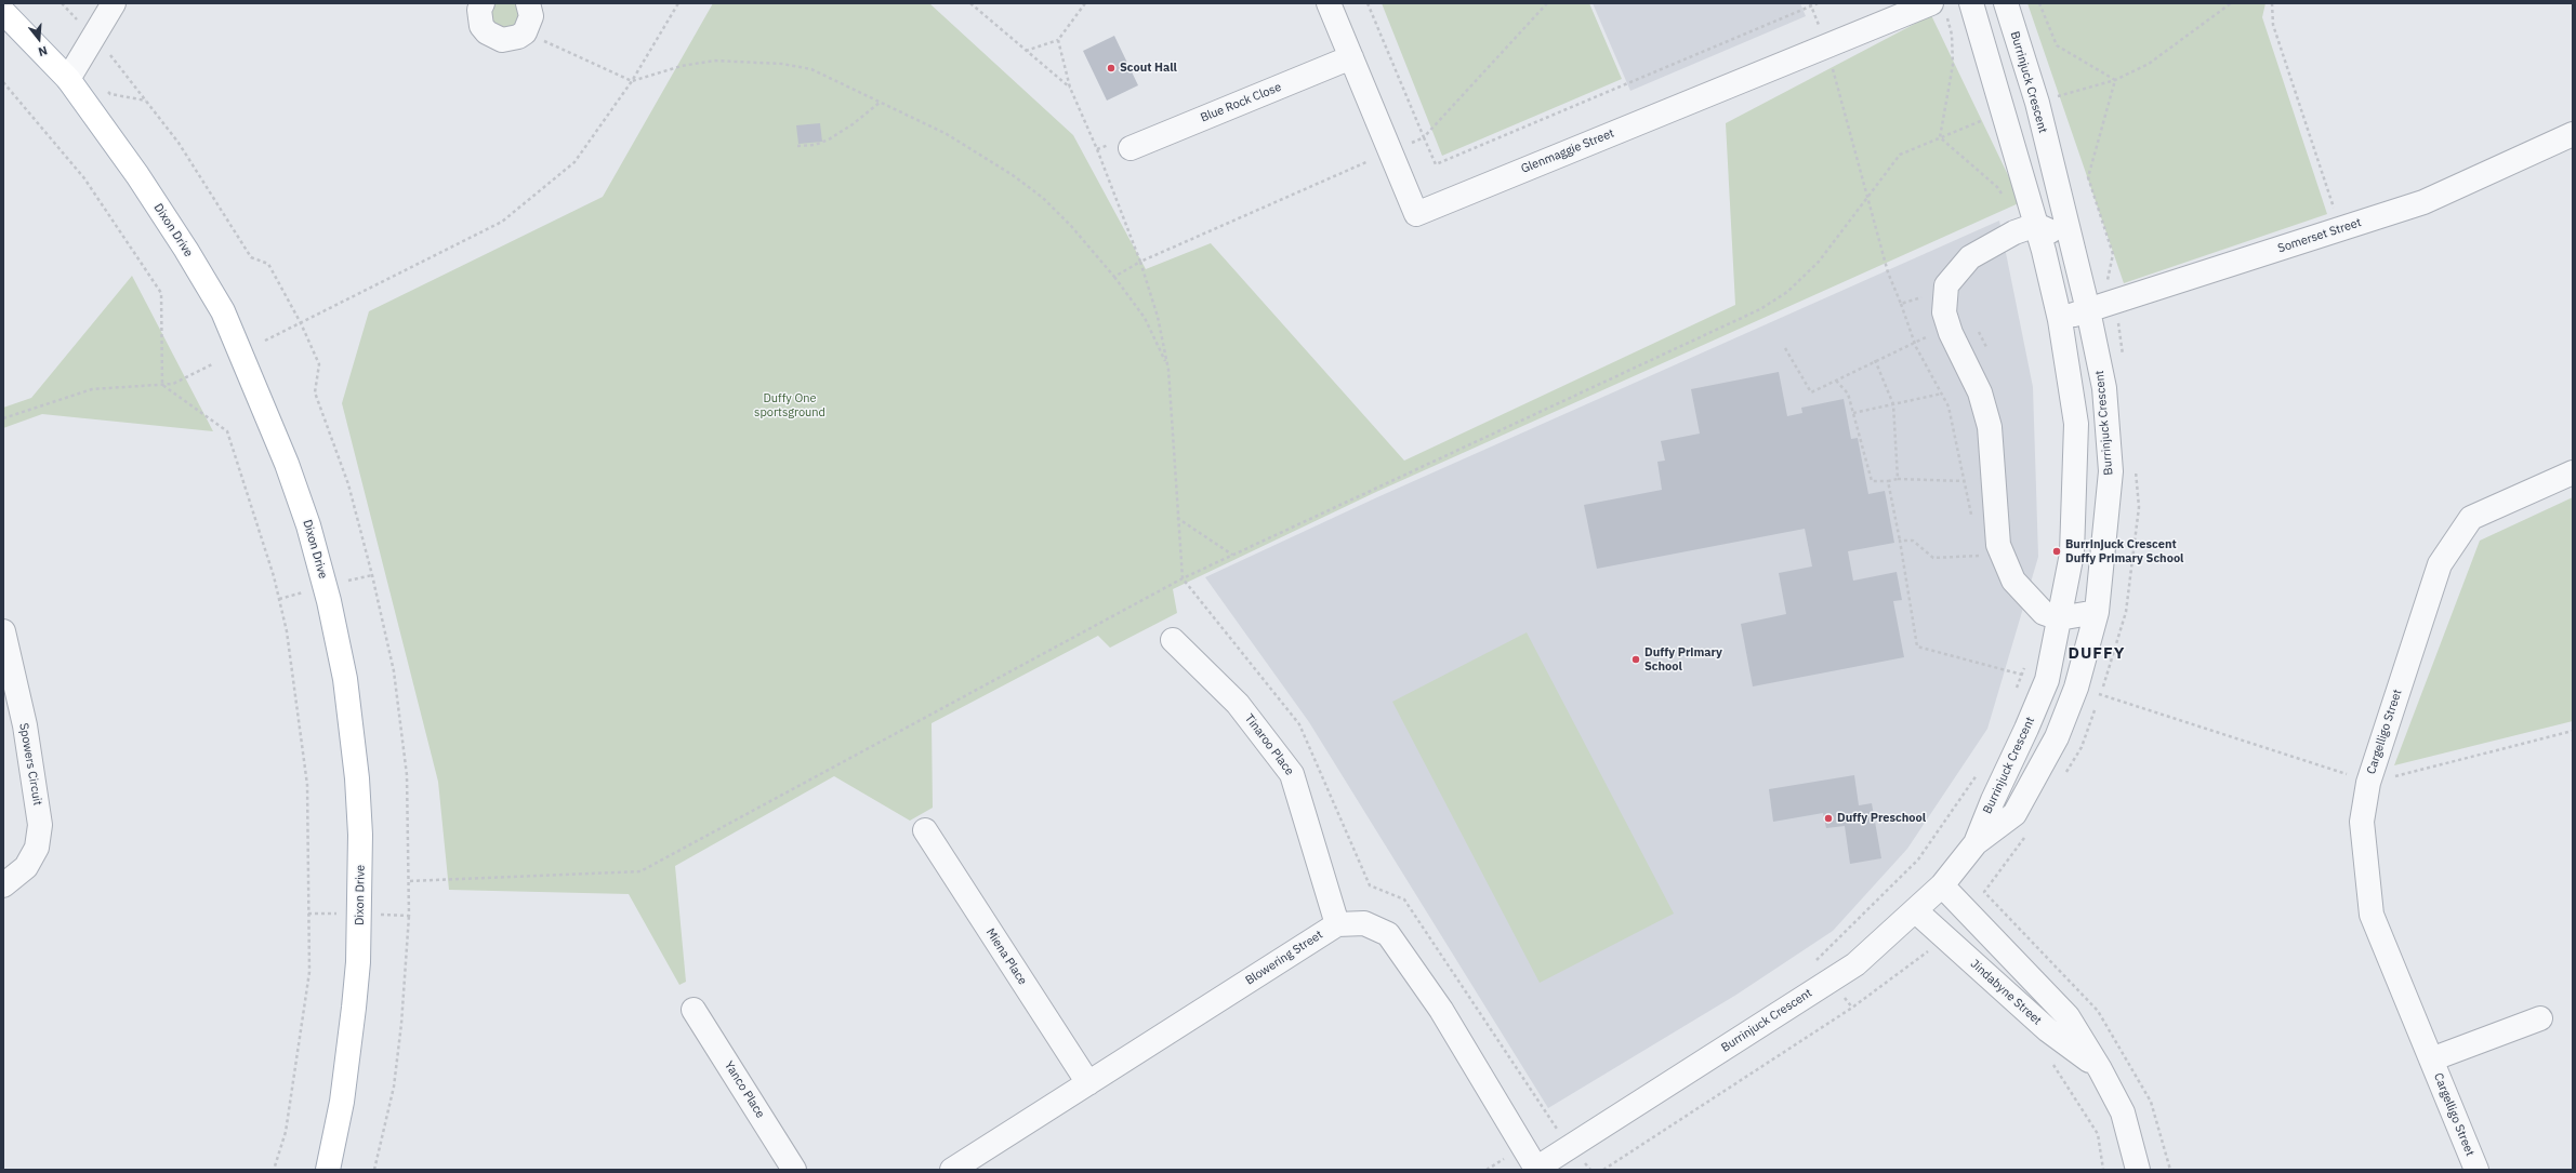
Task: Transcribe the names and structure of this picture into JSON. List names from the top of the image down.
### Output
{
  "streets": {
    "main road": ["Dixon Drive"],
    "street": [
      "Burrinjuck Crescent",
      "Blue Rock Close",
      "Glenmaggie Street",
      "Somerset Street",
      "Cargelligo Street",
      "Tinaroo Place",
      "Spowers Circuit",
      "Miena Place",
      "Blowering Street",
      "Jindabyne Street",
      "Yanco Place"
    ]
  },
  "crossings": [
    ["Burrinjuck Crescent", "Somerset Street"],
    ["Burrinjuck Crescent", "Jindabyne Street"],
    ["Blue Rock Close", "Glenmaggie Street"],
    ["Tinaroo Place", "Blowering Street"],
    ["Miena Place", "Blowering Street"]
  ],
  "districts": ["DUFFY"],
  "parks": ["Duffy One sportsground"],
  "places": [
    "Scout Hall",
    "Burrinjuck Crescent Duffy Primary School",
    "Duffy Primary School",
    "Duffy Preschool"
  ],
  "north": "bottom"
}
